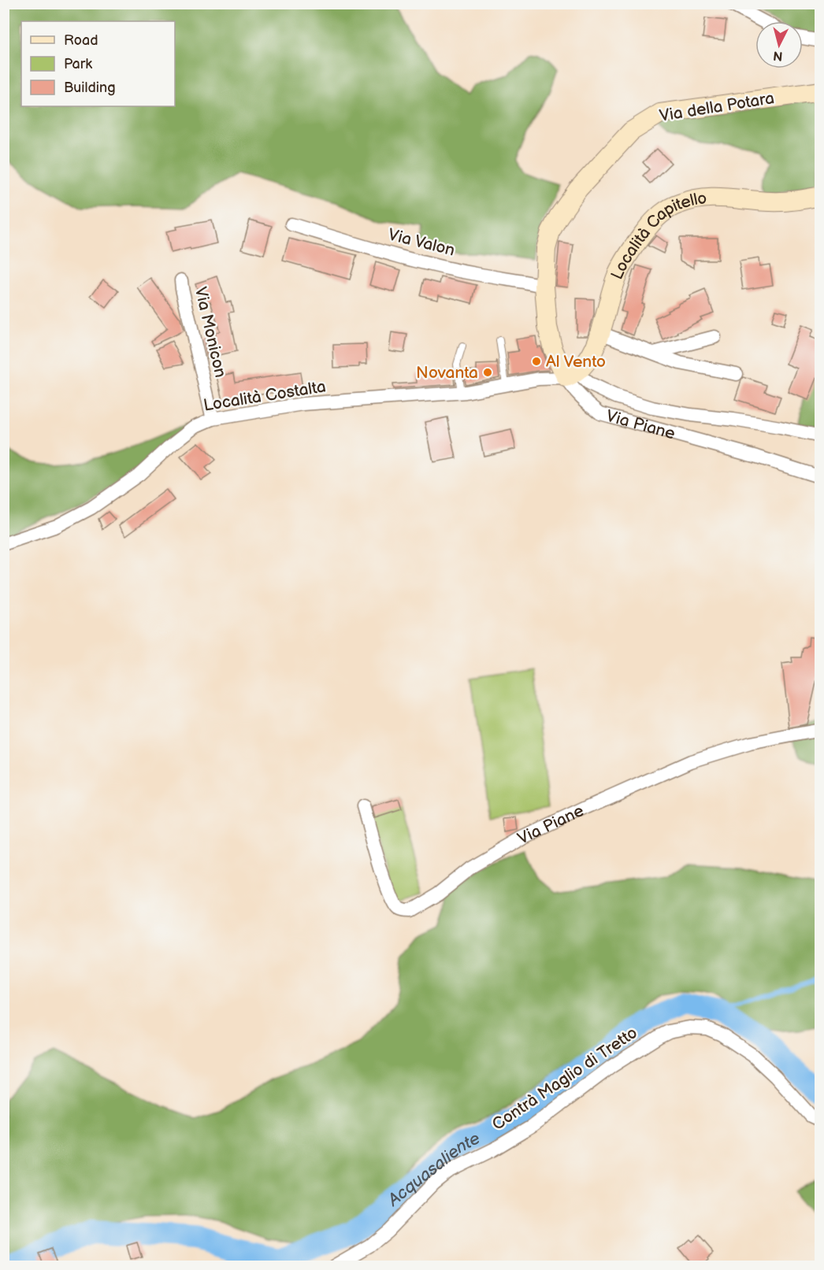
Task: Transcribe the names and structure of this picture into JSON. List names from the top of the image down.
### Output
{
  "streets": {
    "street": [
      "Via della Potara",
      "Località Capitello",
      "Via Valon",
      "Via Monicon",
      "Località Costalta",
      "Via Piane",
      "Contrà Maglio di Tretto"
    ]
  },
  "crossings": [
    ["Via della Potara", "Via Valon"],
    ["Via della Potara", "Via Piane"],
    ["Località Capitello", "Località Costalta"],
    ["Località Capitello", "Via Piane"],
    ["Via Valon", "Via Piane"],
    ["Via Monicon", "Località Costalta"],
    ["Località Costalta", "Via Piane"]
  ],
  "water": ["Acquasaliente"],
  "places": ["Al Vento", "Novanta"],
  "legend": ["Road", "Park", "Building"],
  "north": "bottom"
}
